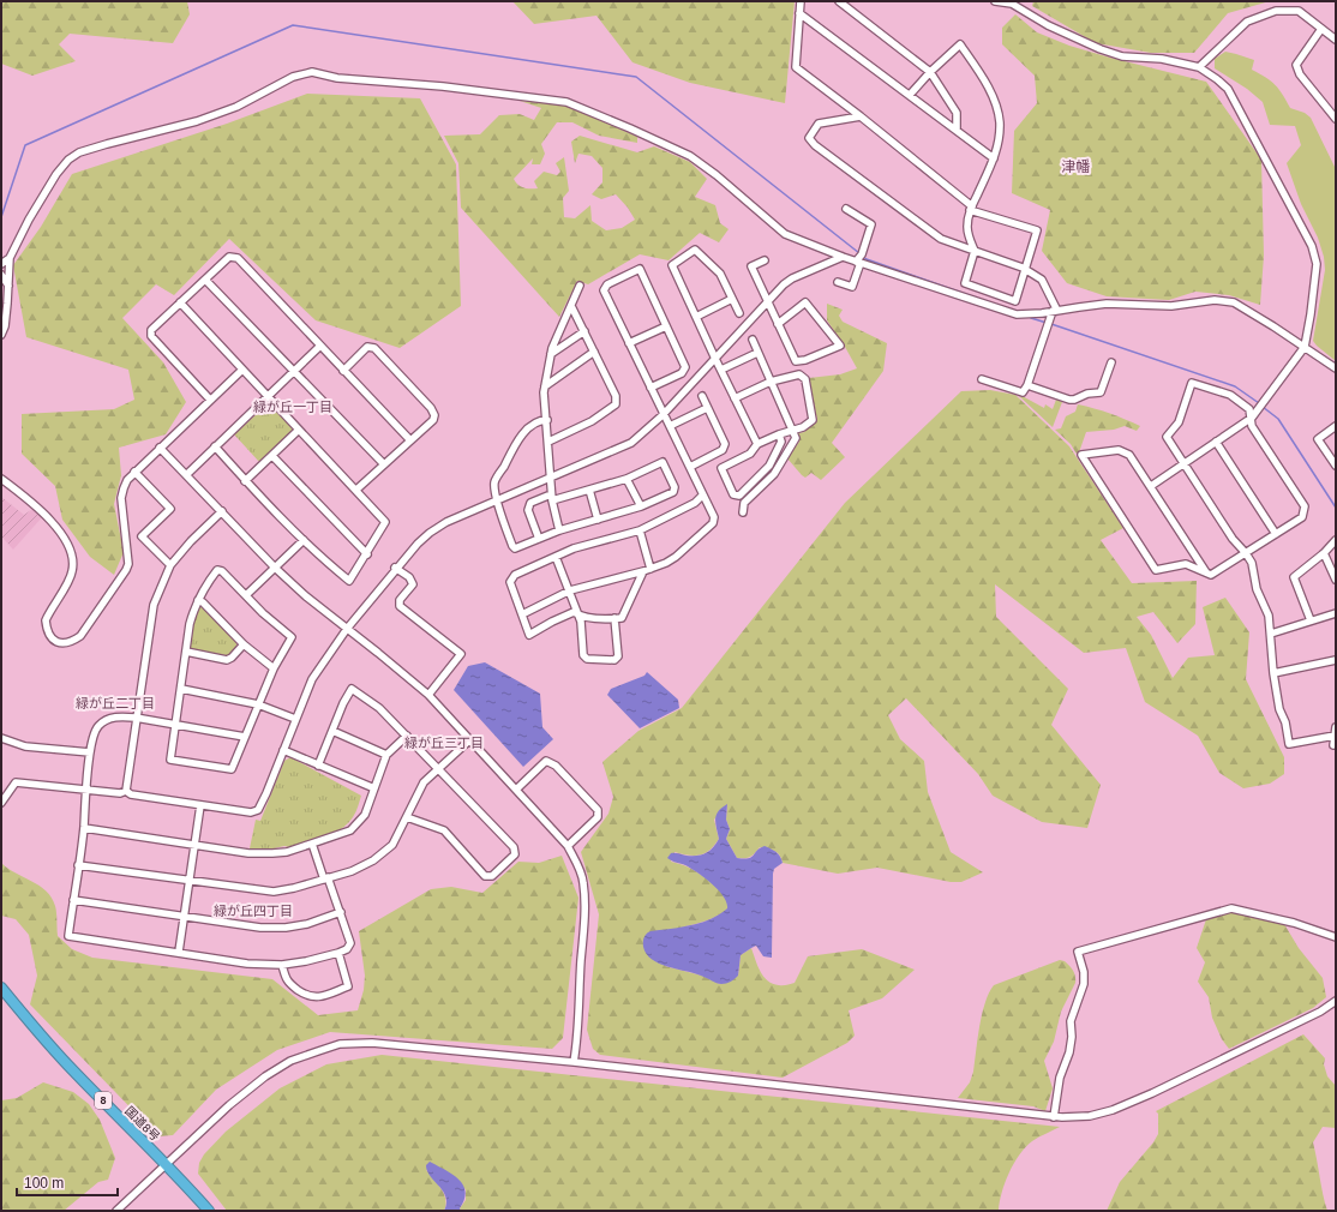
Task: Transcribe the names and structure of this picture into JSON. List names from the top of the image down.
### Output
{
  "streets": {
    "highway": ["8", "国道8号"]
  },
  "districts": [
    "津幡",
    "緑が丘一丁目",
    "緑が丘二丁目",
    "緑が丘三丁目",
    "緑が丘四丁目"
  ],
  "scale_bar": "100 m"
}
